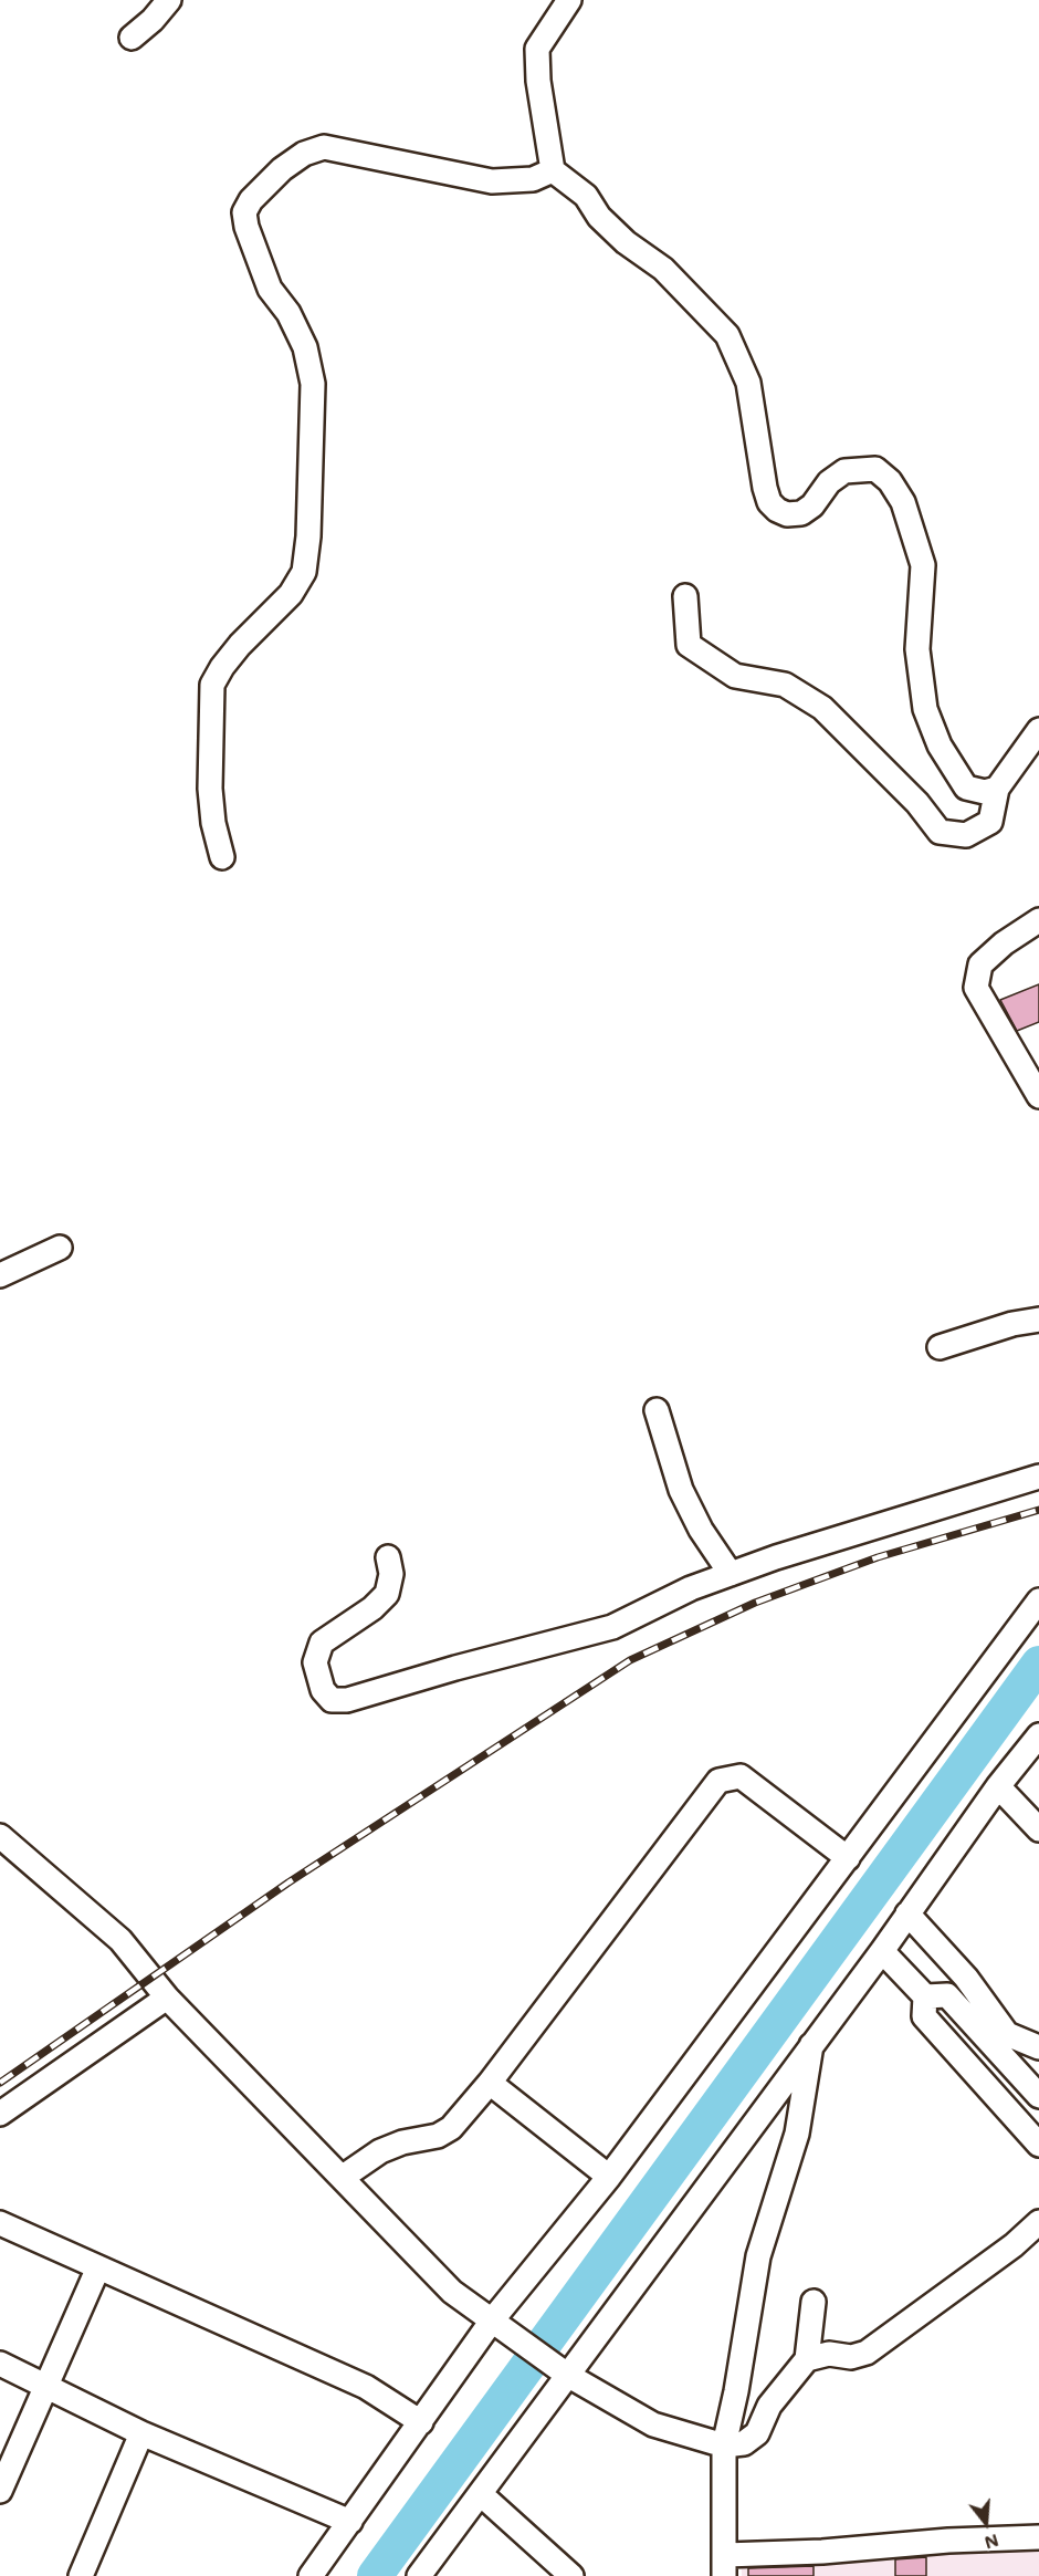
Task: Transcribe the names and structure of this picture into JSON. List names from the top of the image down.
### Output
{
  "north": "bottom"
}
